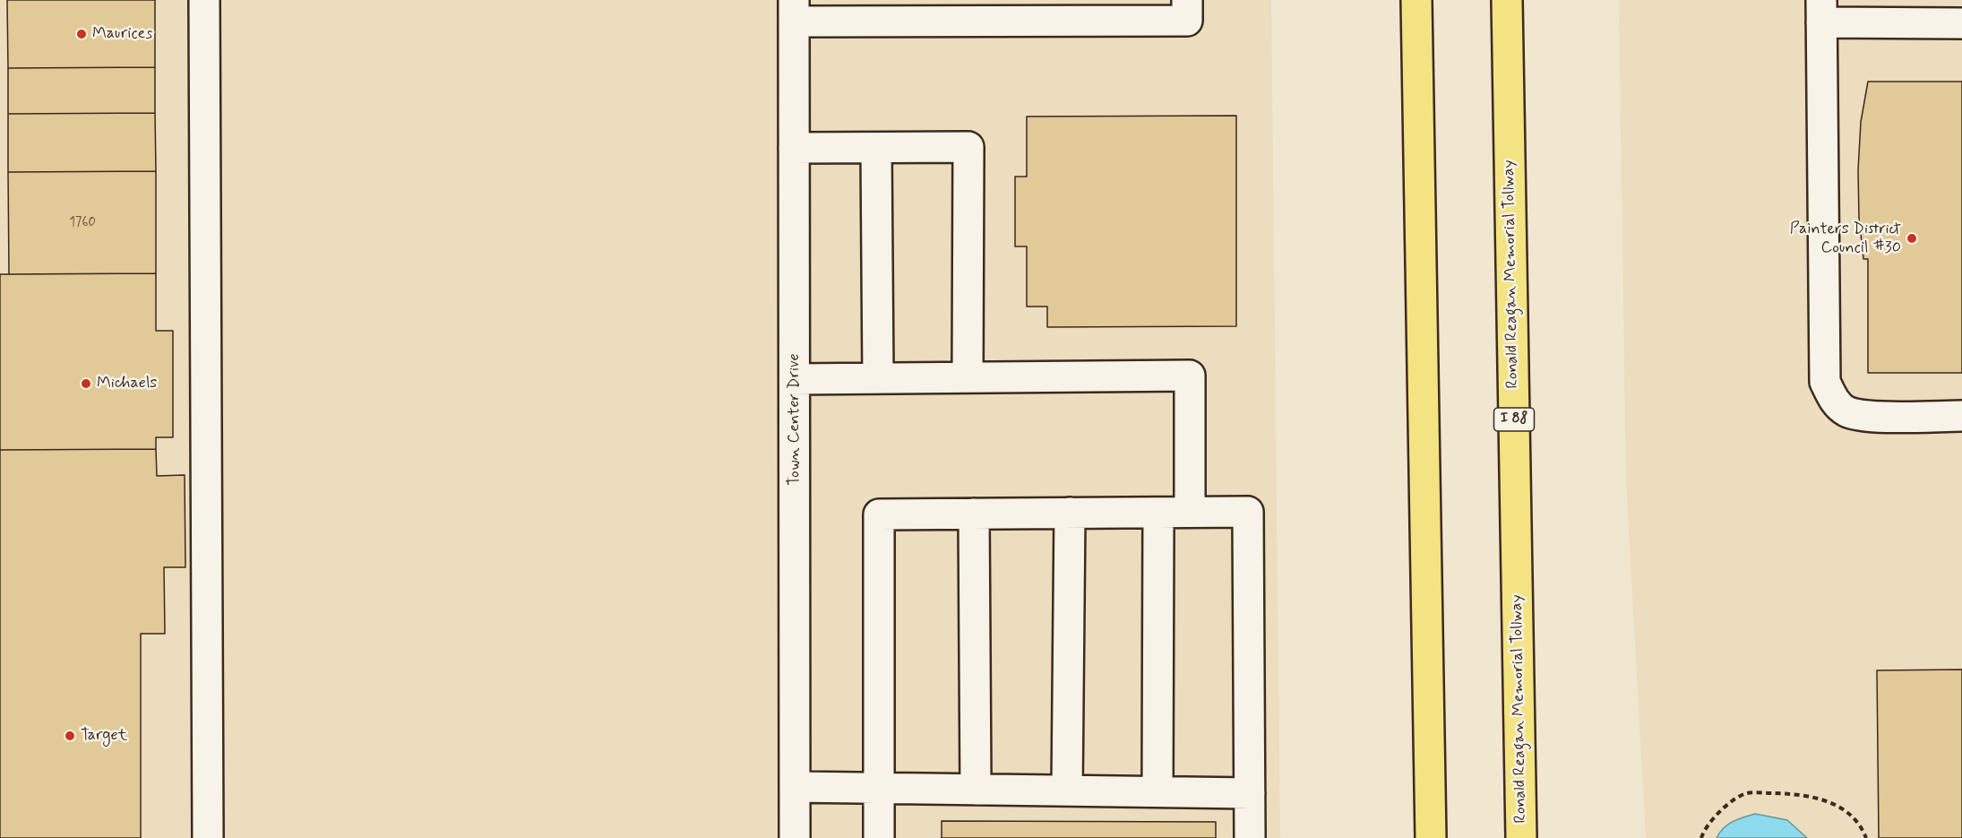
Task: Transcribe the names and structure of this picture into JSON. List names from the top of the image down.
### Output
{
  "streets": {
    "highway": ["Ronald Reagan Memorial Tollway", "I 88"],
    "street": ["Town Center Drive"]
  },
  "places": [
    "Maurices",
    "Painters District Council #30",
    "Michaels",
    "Target"
  ],
  "house_numbers": ["1760"]
}
